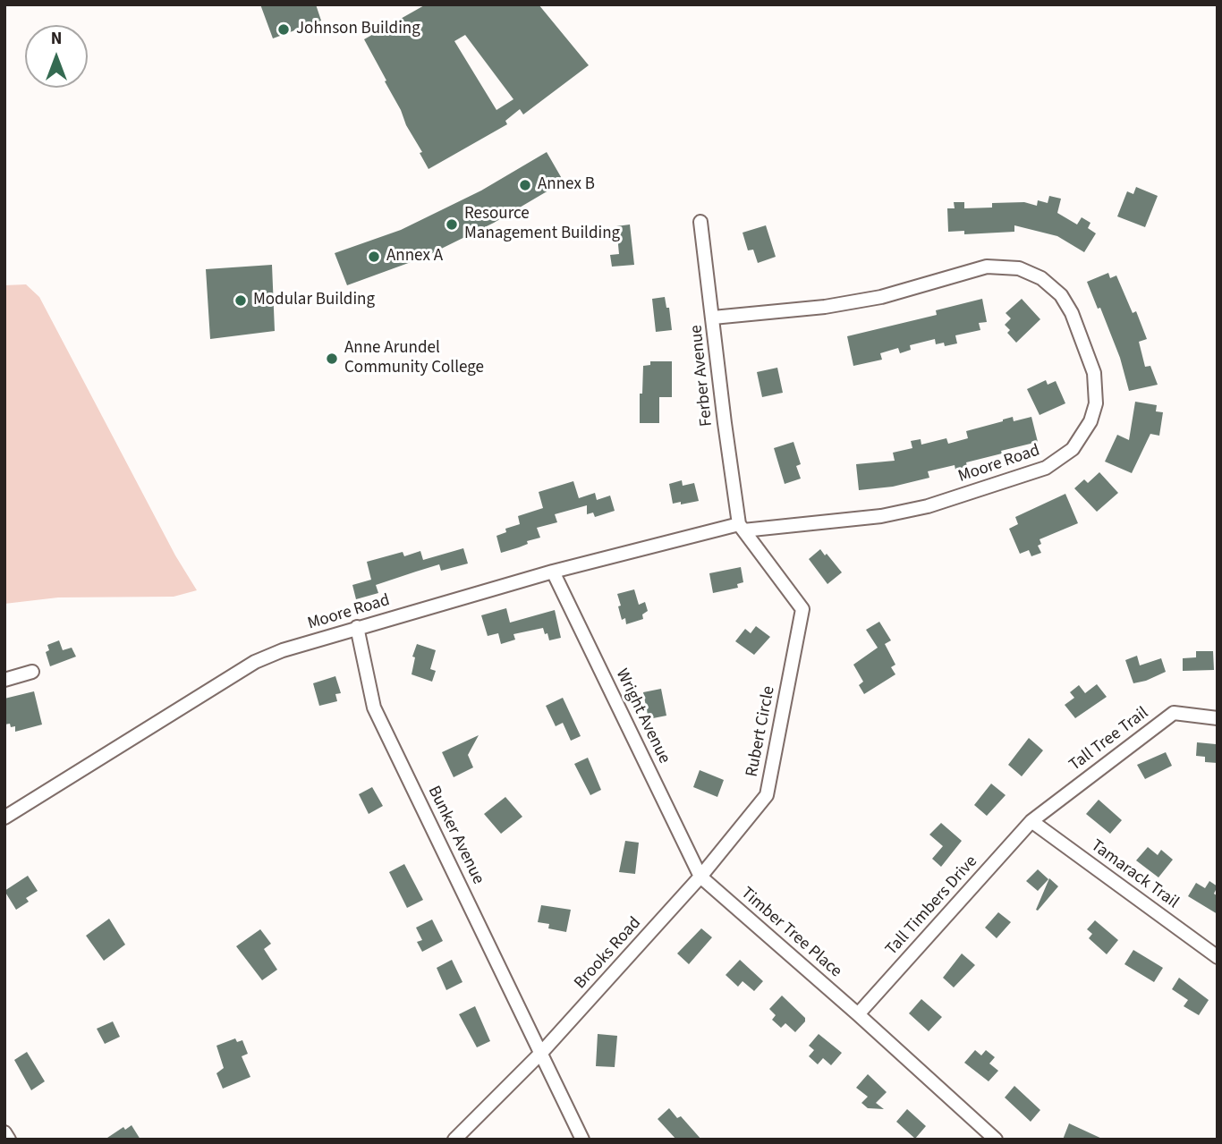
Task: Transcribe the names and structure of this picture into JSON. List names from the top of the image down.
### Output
{
  "streets": {
    "street": [
      "Ferber Avenue",
      "Moore Road",
      "Wright Avenue",
      "Rubert Circle",
      "Tall Tree Trail",
      "Bunker Avenue",
      "Tamarack Trail",
      "Tall Timbers Drive",
      "Timber Tree Place",
      "Brooks Road"
    ]
  },
  "crossings": [
    ["Ferber Avenue", "Moore Road"],
    ["Ferber Avenue", "Rubert Circle"],
    ["Moore Road", "Wright Avenue"],
    ["Moore Road", "Rubert Circle"],
    ["Moore Road", "Bunker Avenue"],
    ["Wright Avenue", "Rubert Circle"],
    ["Wright Avenue", "Timber Tree Place"],
    ["Wright Avenue", "Brooks Road"],
    ["Rubert Circle", "Timber Tree Place"],
    ["Rubert Circle", "Brooks Road"],
    ["Tall Tree Trail", "Tamarack Trail"],
    ["Tall Tree Trail", "Tall Timbers Drive"],
    ["Bunker Avenue", "Brooks Road"],
    ["Tamarack Trail", "Tall Timbers Drive"],
    ["Tall Timbers Drive", "Timber Tree Place"],
    ["Timber Tree Place", "Brooks Road"]
  ],
  "places": [
    "Johnson Building",
    "Annex B",
    "Resource Management Building",
    "Annex A",
    "Modular Building",
    "Anne Arundel Community College"
  ],
  "north": "top"
}
